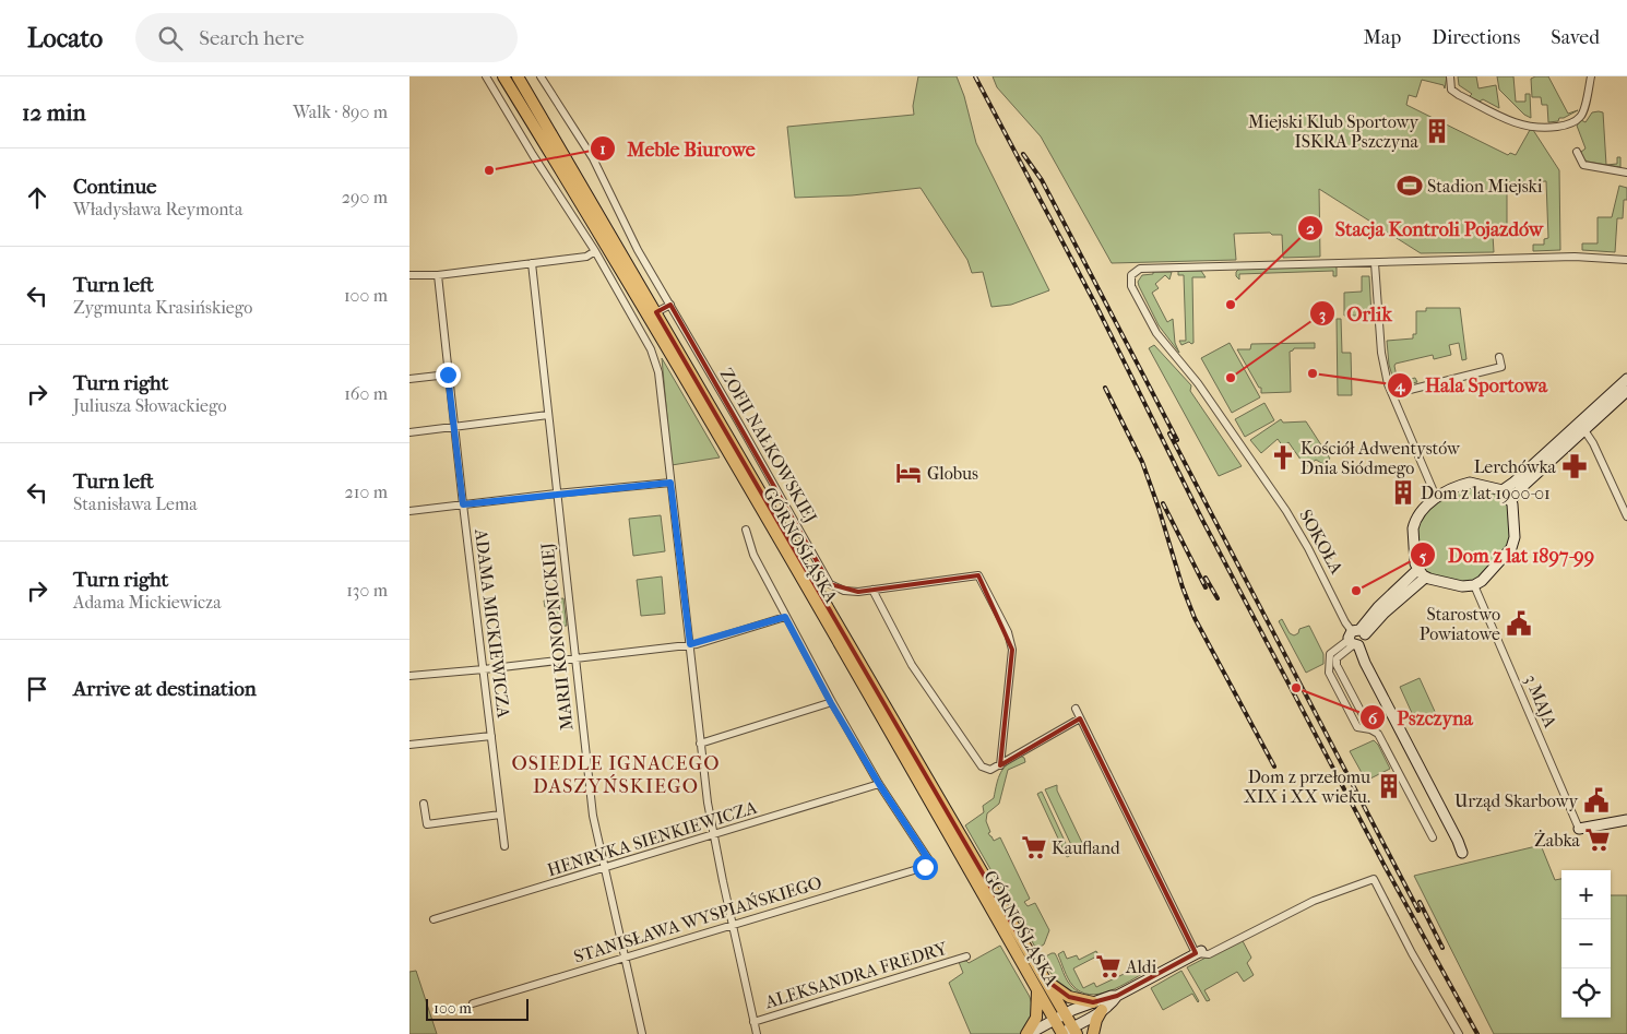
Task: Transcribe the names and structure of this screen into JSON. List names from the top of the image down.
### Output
{
  "streets": {
    "main road": ["GÓRNOŚLĄSKA"],
    "street": [
      "ZOFII NAŁKOWSKIEJ",
      "SOKOŁA",
      "ADAMA MICKIEWICZA",
      "MARII KONOPNICKIEJ",
      "3 MAJA",
      "HENRYKA SIENKIEWICZA",
      "STANISŁAWA WYSPIAŃSKIEGO",
      "ALEKSANDRA FREDRY"
    ]
  },
  "crossings": [
    ["MARII KONOPNICKIEJ", "HENRYKA SIENKIEWICZA"],
    ["MARII KONOPNICKIEJ", "STANISŁAWA WYSPIAŃSKIEGO"],
    ["HENRYKA SIENKIEWICZA", "STANISŁAWA WYSPIAŃSKIEGO"]
  ],
  "districts": ["OSIEDLE IGNACEGO DASZYŃSKIEGO"],
  "places": {
    "building": ["Miejski Klub Sportowy ISKRA Pszczyna", "Dom z lat 1900-01", "Dom z przełomu XIX i XX wieku."],
    "other": [
      "Meble Biurowe",
      "Stacja Kontroli Pojazdów",
      "Hala Sportowa",
      "Orlik",
      "Dom z lat 1897-99",
      "Pszczyna"
    ],
    "sports": ["Stadion Miejski"],
    "church": ["Kościół Adwentystów Dnia Siódmego"],
    "pharmacy": ["Lerchówka"],
    "hotel": ["Globus"],
    "public building": ["Starostwo Powiatowe", "Urząd Skarbowy"],
    "supermarket": ["Żabka", "Kaufland", "Aldi"]
  },
  "scale_bar": "100 m",
  "page": {
    "header": "Locato",
    "search": "Search here",
    "nav": ["Map", "Directions", "Saved"],
    "heading": ["12 min", "Walk · 890 m"],
    "list": [
      ["Continue", "Władysława Reymonta", "290 m"],
      ["Turn left", "Zygmunta Krasińskiego", "100 m"],
      ["Turn right", "Juliusza Słowackiego", "160 m"],
      ["Turn left", "Stanisława Lema", "210 m"],
      ["Turn right", "Adama Mickiewicza", "130 m"],
      "Arrive at destination"
    ],
    "map_buttons": ["+", "−"],
    "scale": "100 m"
  }
}
